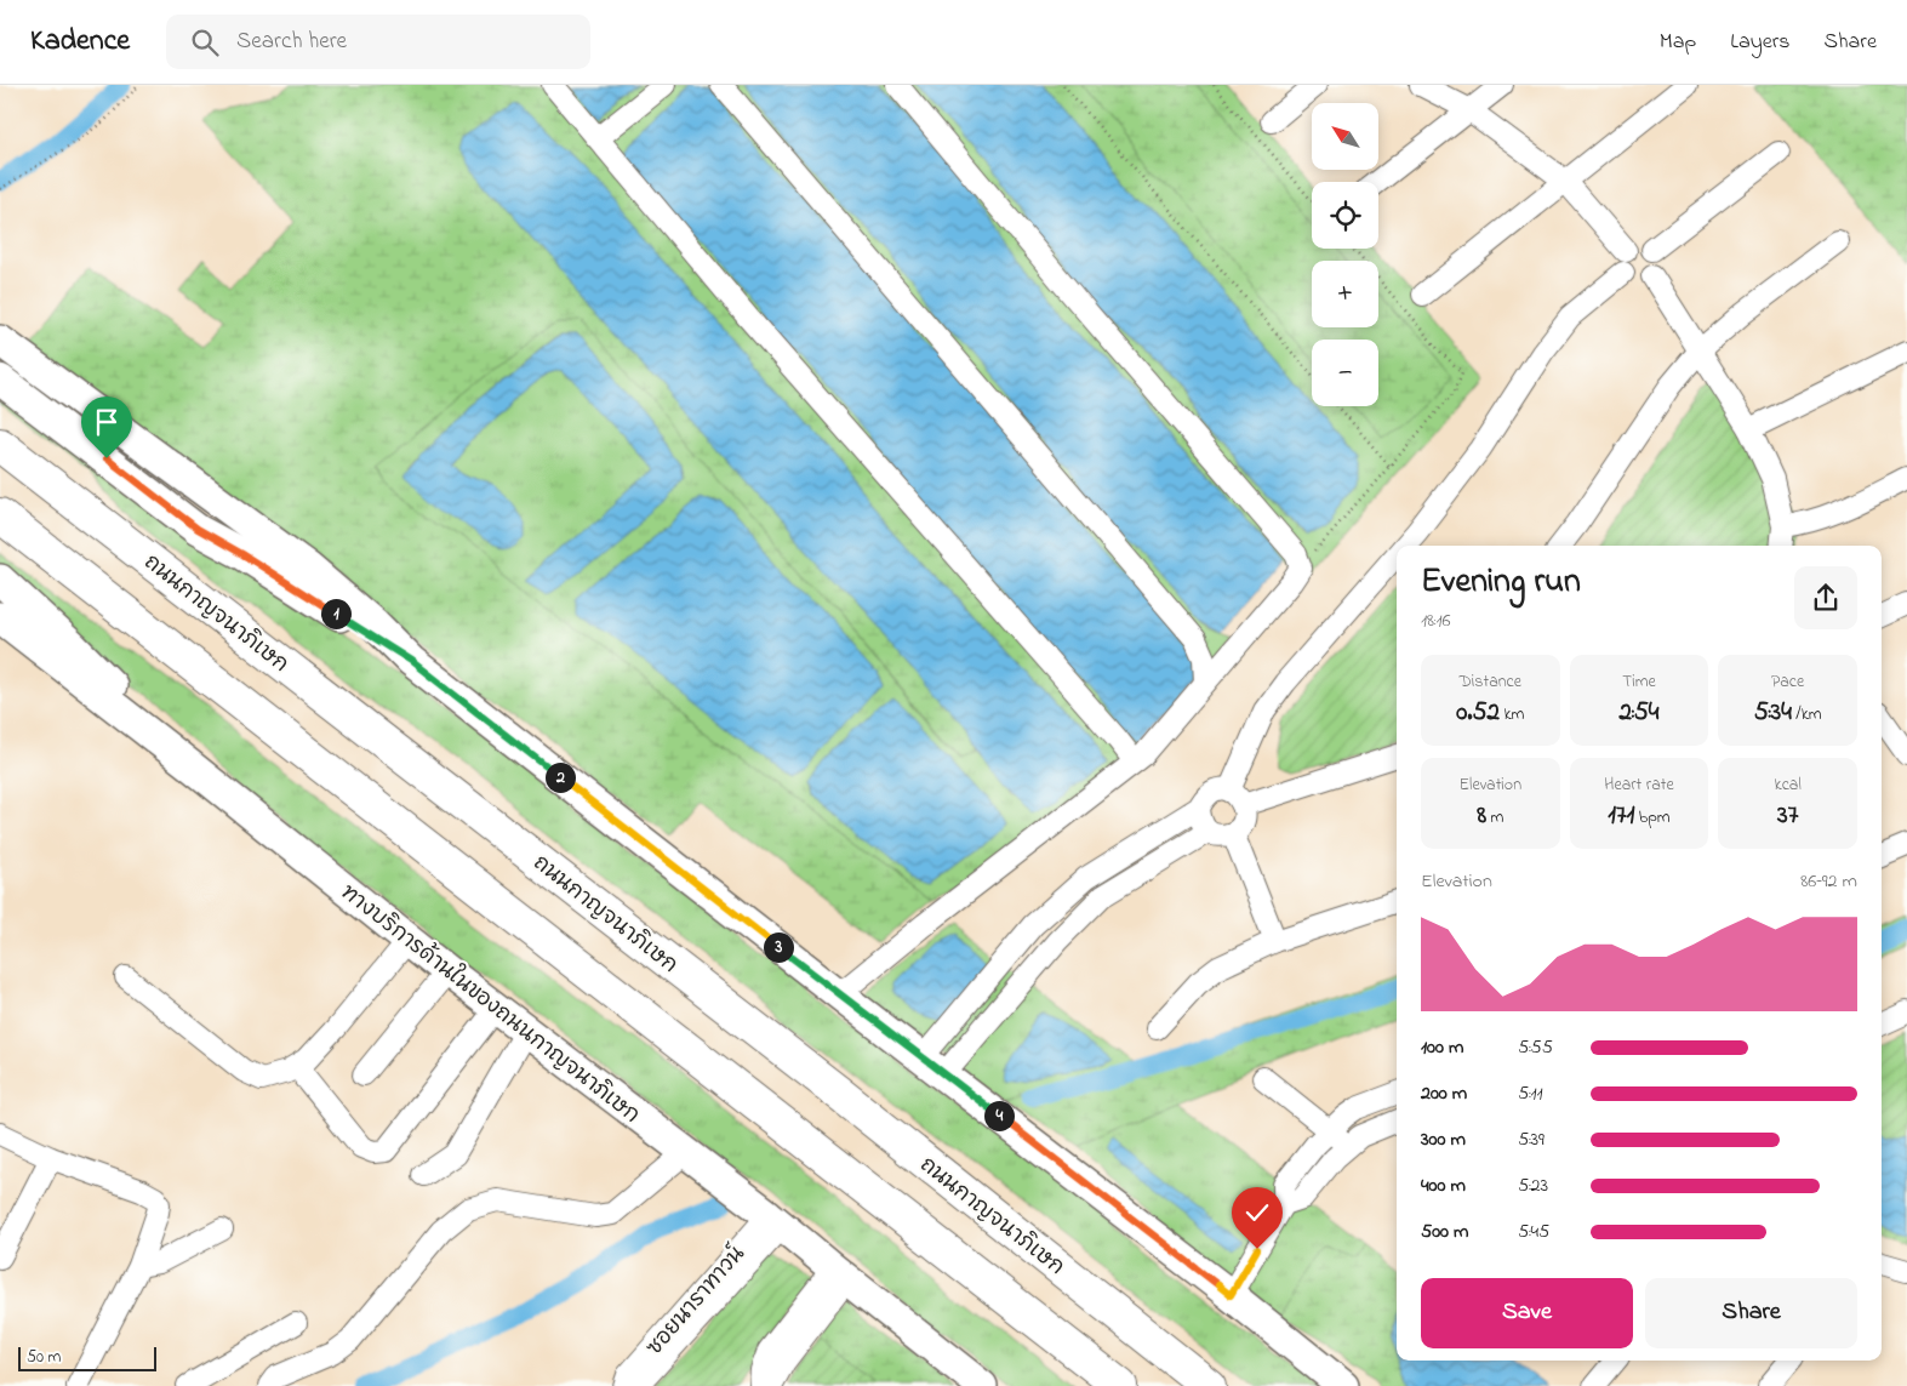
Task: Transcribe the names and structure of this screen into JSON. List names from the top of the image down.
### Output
{
  "streets": {
    "highway": ["ถนนกาญจนาภิเษก"],
    "main road": ["ทางบริการด้านในของถนนกาญจนาภิเษก"],
    "street": ["ซอยนาราทาวน์"]
  },
  "crossings": [
    ["ทางบริการด้านในของถนนกาญจนาภิเษก", "ซอยนาราทาวน์"]
  ],
  "scale_bar": "50 m",
  "north": "top left",
  "page": {
    "header": "Kadence",
    "search": "Search here",
    "nav": ["Map", "Layers", "Share"],
    "map_buttons": ["+", "−"],
    "heading": ["Evening run", "18:16"],
    "pins": [
      "1",
      "2",
      "3",
      "4"
    ],
    "stats": [
      ["Distance", "0.52 km"],
      ["Time", "2:54"],
      ["Pace", "5:34 /km"],
      ["Elevation", "8 m"],
      ["Heart rate", "171 bpm"],
      ["kcal", "37"]
    ],
    "chart": ["Elevation", "86–92 m"],
    "list": [
      {
        "name": "100 m",
        "note": "5:55"
      },
      {
        "name": "200 m",
        "note": "5:11"
      },
      {
        "name": "300 m",
        "note": "5:39"
      },
      {
        "name": "400 m",
        "note": "5:23"
      },
      {
        "name": "500 m",
        "note": "5:45"
      }
    ],
    "buttons": ["Save", "Share"],
    "scale": "50 m"
  }
}
